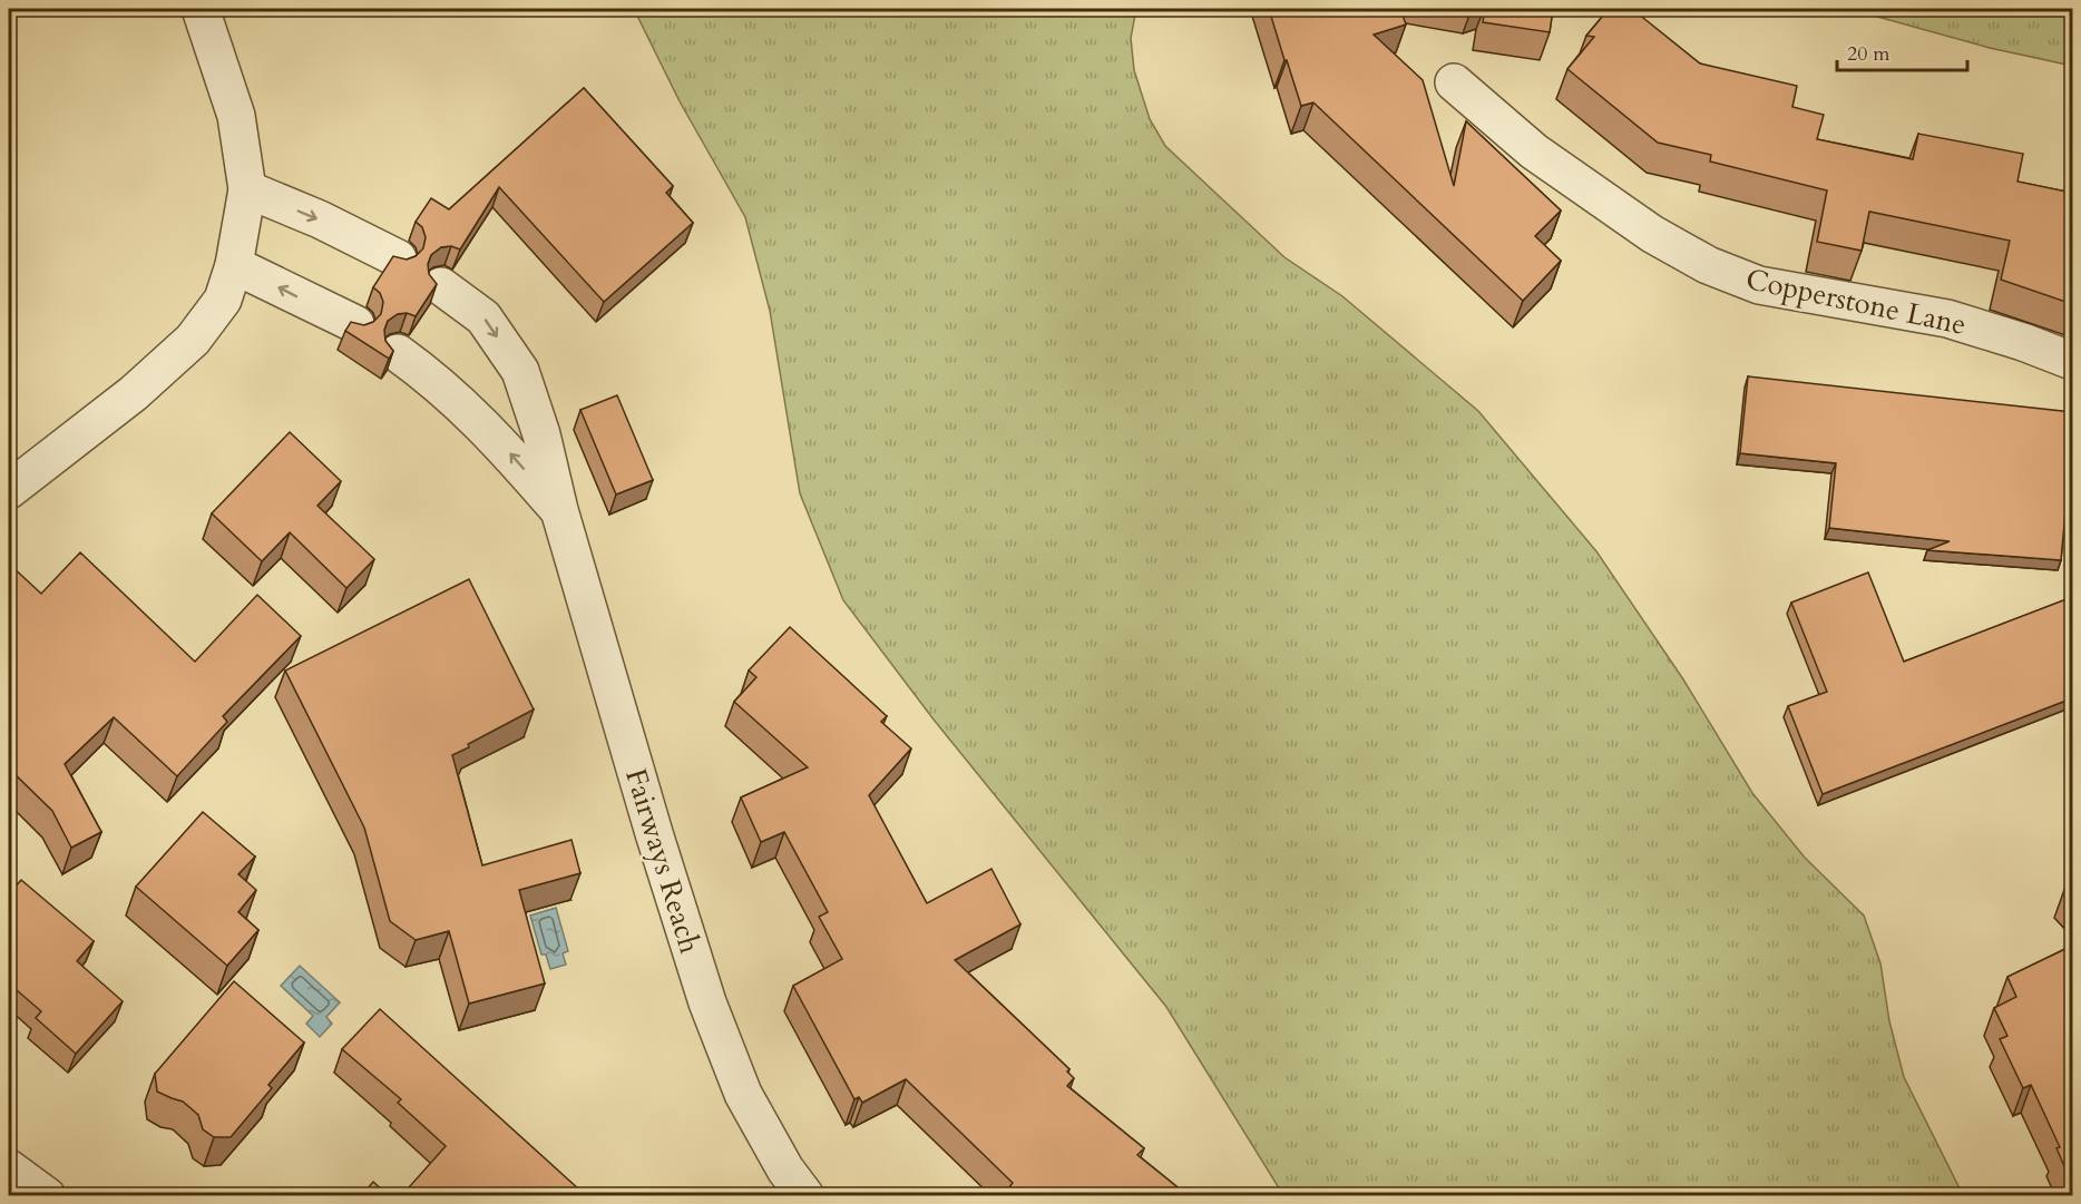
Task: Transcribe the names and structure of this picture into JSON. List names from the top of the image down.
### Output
{
  "streets": {
    "street": ["Copperstone Lane", "Fairways Reach"]
  },
  "scale_bar": "20 m"
}
